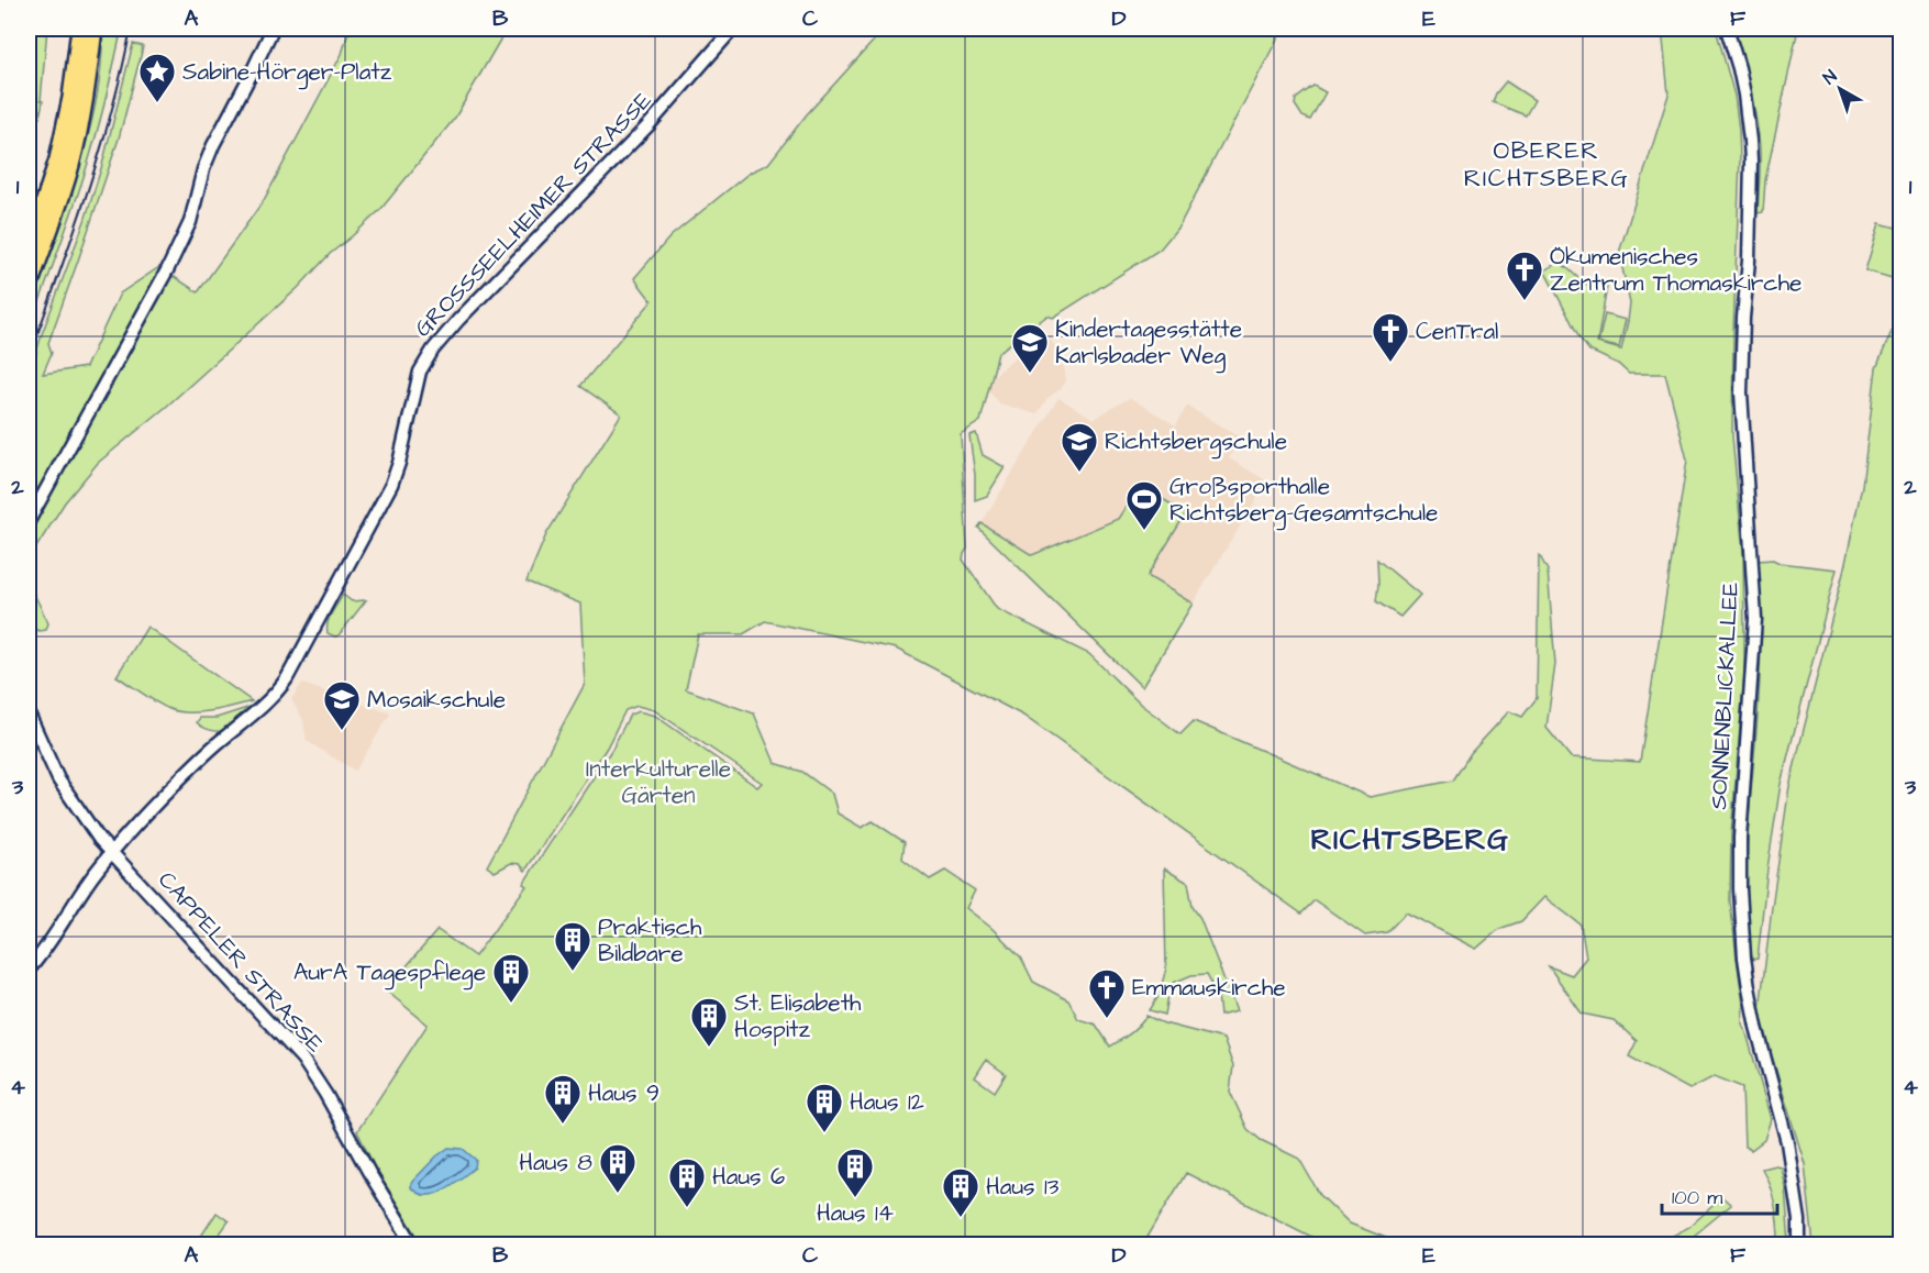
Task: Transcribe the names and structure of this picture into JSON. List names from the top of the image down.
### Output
{
  "streets": {
    "main road": ["GROSSSEELHEIMER STRASSE", "SONNENBLICKALLEE", "CAPPELER STRASSE"]
  },
  "crossings": [
    ["GROSSSEELHEIMER STRASSE", "CAPPELER STRASSE"]
  ],
  "districts": ["OBERER RICHTSBERG", "RICHTSBERG"],
  "parks": ["Interkulturelle Gärten"],
  "places": {
    "place": ["Sabine-Hörger-Platz"],
    "church": ["Ökumenisches Zentrum Thomaskirche", "CenTral", "Emmauskirche"],
    "school or university": ["Kindertagesstätte Karlsbader Weg", "Richtsbergschule", "Mosaikschule"],
    "sports": ["Großsporthalle Richtsberg-Gesamtschule"],
    "building": [
      "Praktisch Bildbare",
      "AurA Tagespflege",
      "St. Elisabeth Hospitz",
      "Haus 9",
      "Haus 12",
      "Haus 8",
      "Haus 14",
      "Haus 6",
      "Haus 13"
    ]
  },
  "scale_bar": "100 m",
  "north": "top left",
  "grid": {
    "columns": [
      "A",
      "B",
      "C",
      "D",
      "E",
      "F"
    ],
    "rows": [
      "1",
      "2",
      "3",
      "4"
    ]
  }
}
